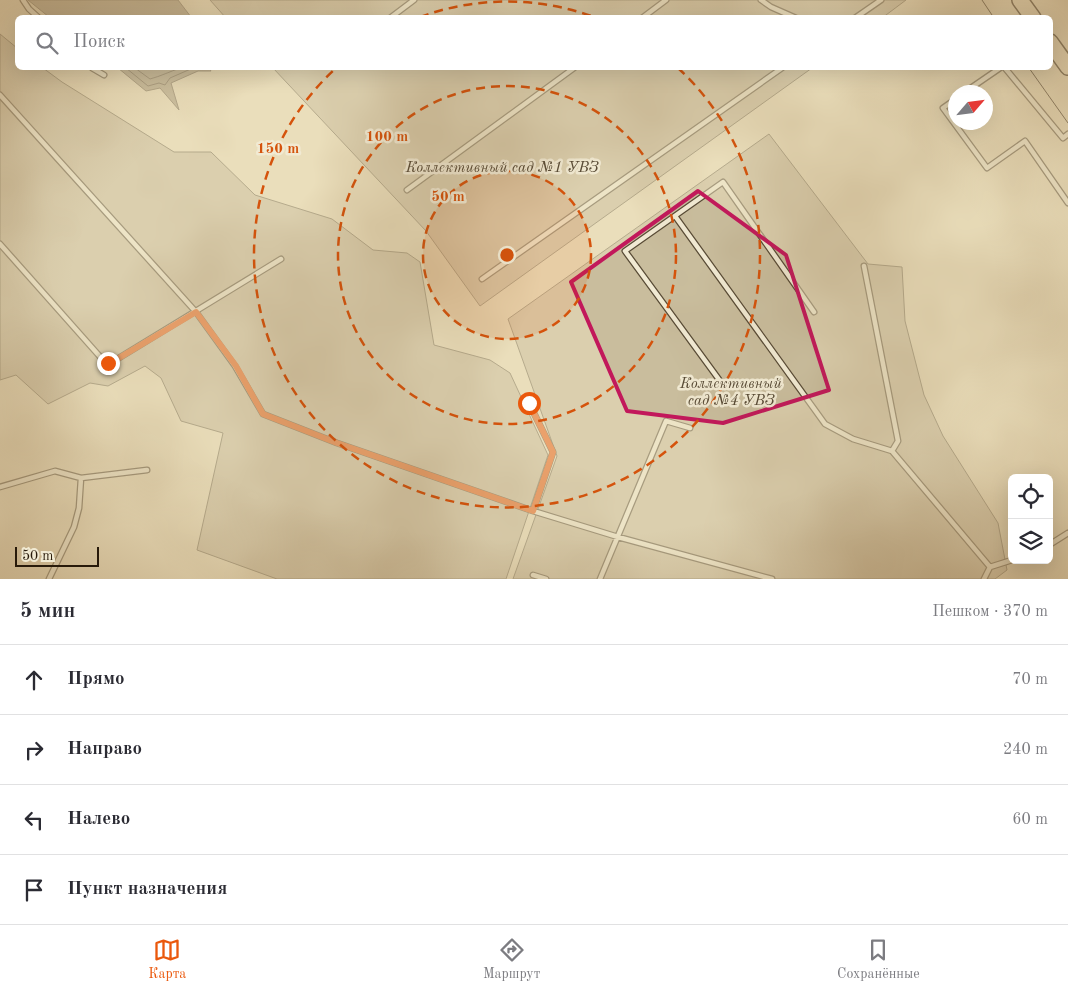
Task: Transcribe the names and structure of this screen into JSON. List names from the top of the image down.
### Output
{
  "parks": ["Коллективный сад №1 УВЗ", "Коллективный сад №4 УВЗ"],
  "scale_bar": "50 m",
  "north": "top right",
  "page": {
    "search": "Поиск",
    "scale": "50 m",
    "heading": ["5 мин", "Пешком · 370 m"],
    "list": [
      ["Прямо", "70 m"],
      ["Направо", "240 m"],
      ["Налево", "60 m"],
      "Пункт назначения"
    ],
    "nav": ["Карта", "Маршрут", "Сохранённые"]
  },
  "rings": ["100 m", "150 m", "50 m"]
}
